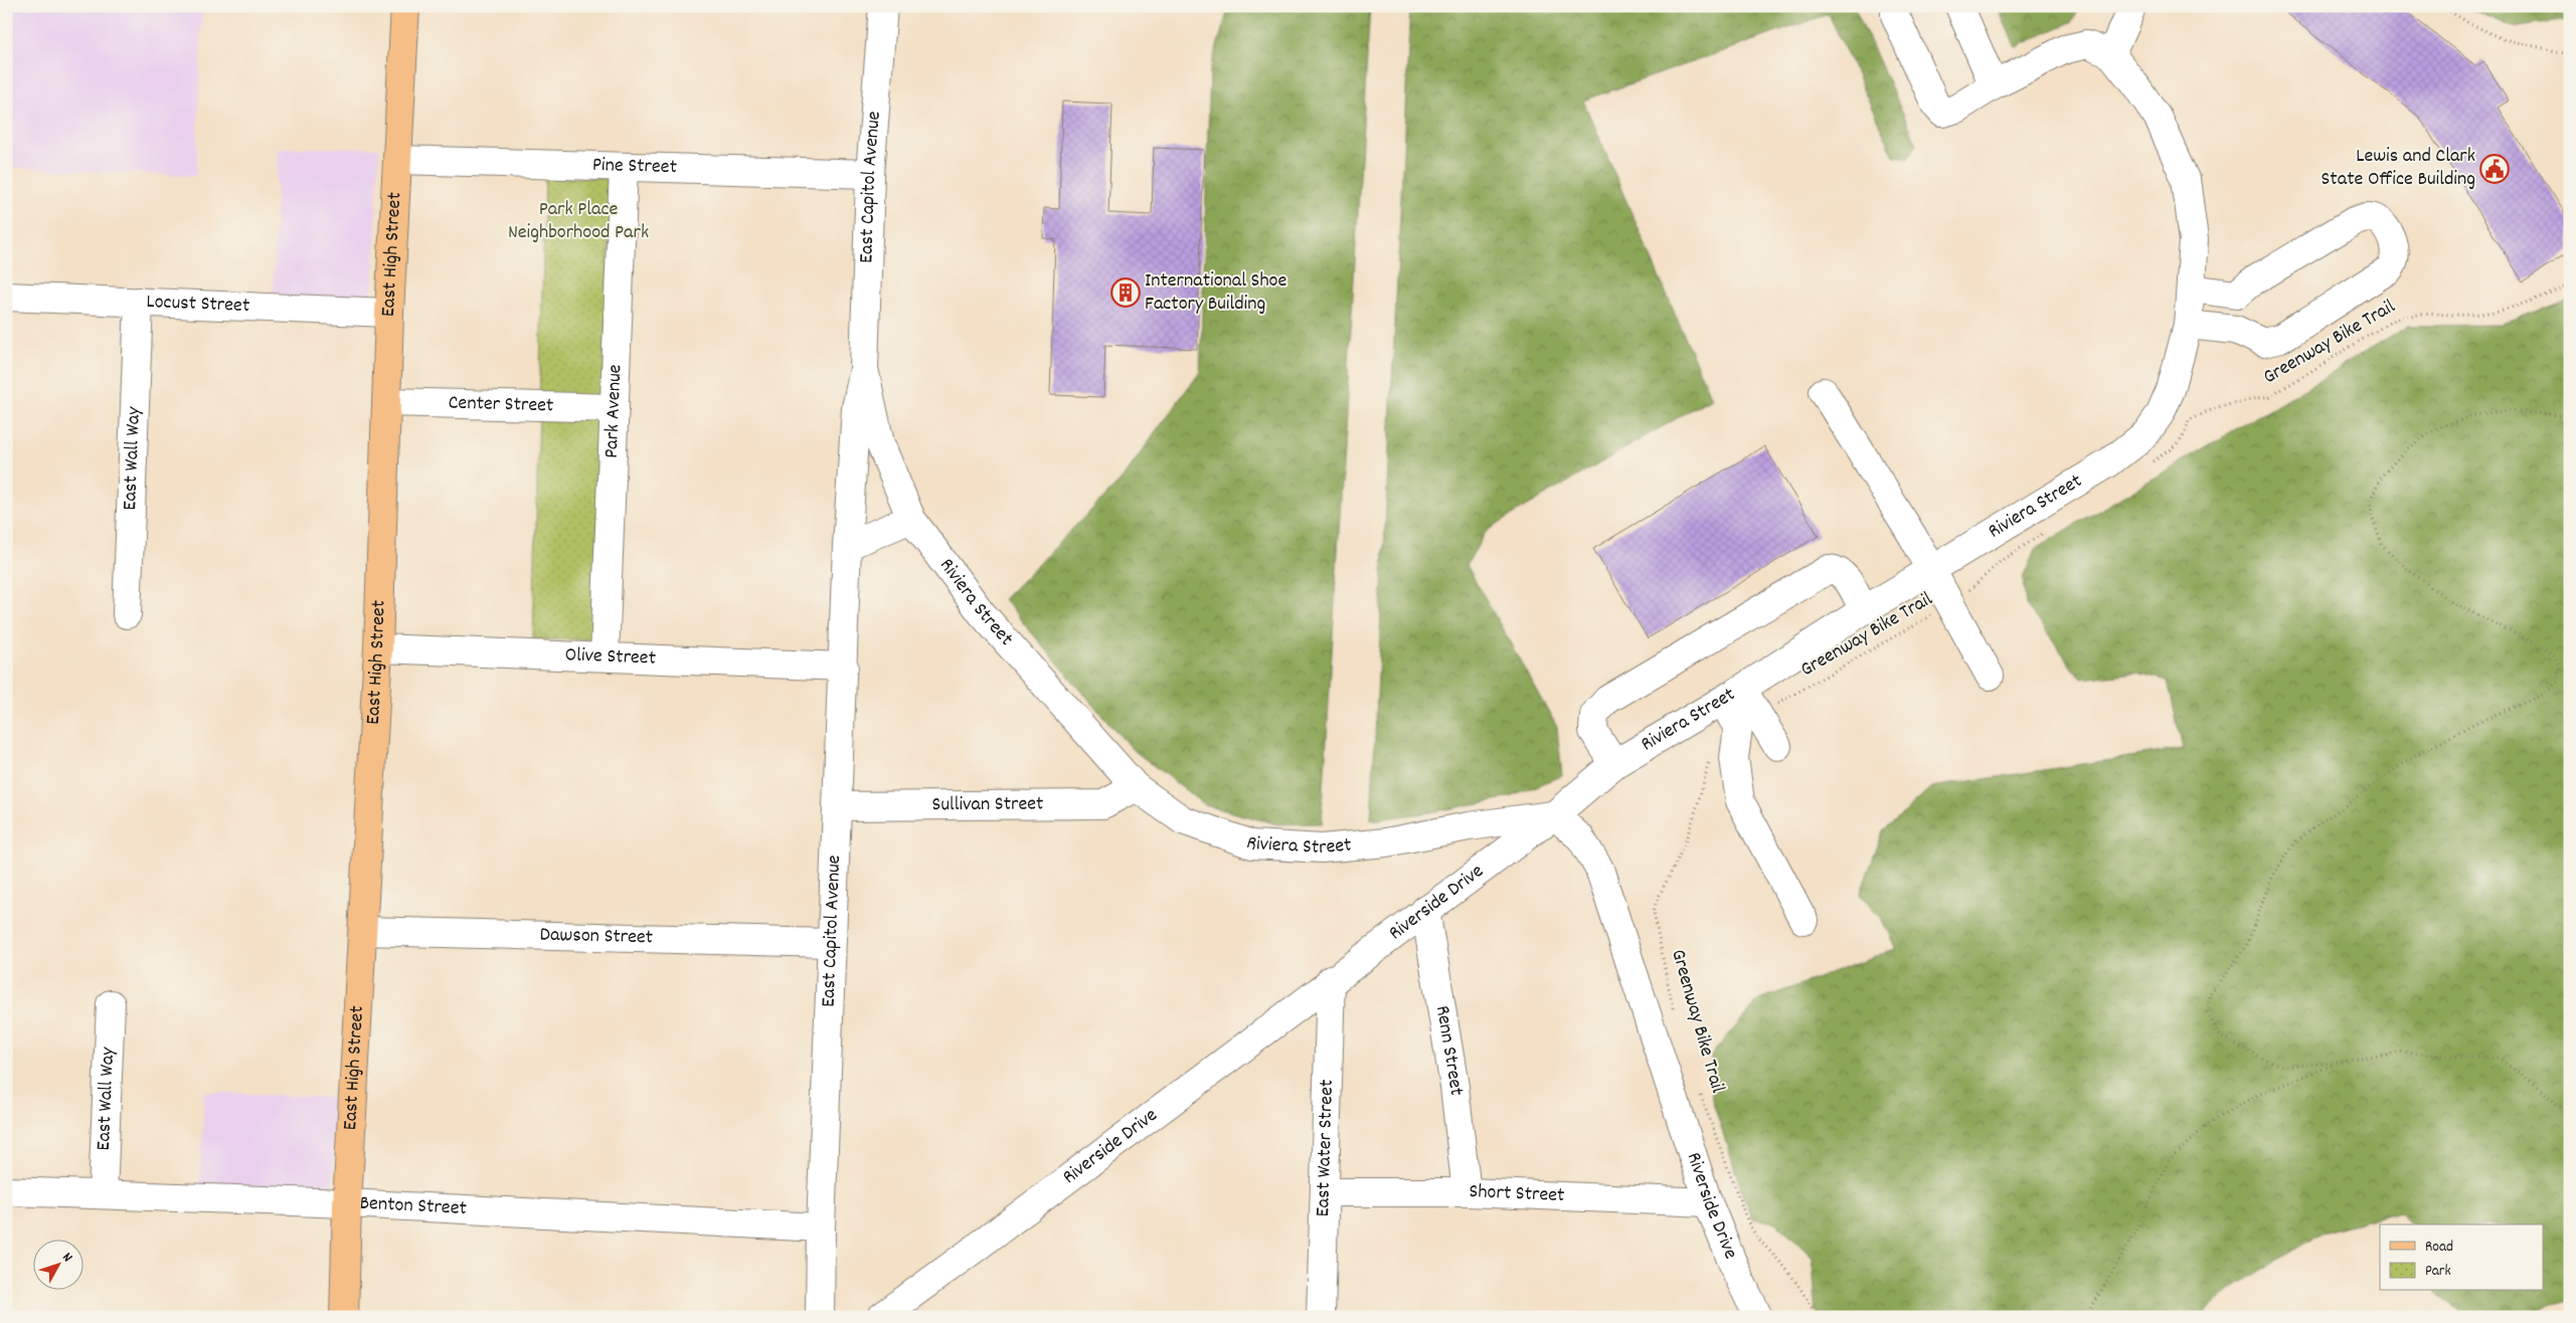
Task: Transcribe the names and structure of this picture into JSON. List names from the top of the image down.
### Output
{
  "streets": {
    "main road": ["East High Street"],
    "street": [
      "Pine Street",
      "East Capitol Avenue",
      "Locust Street",
      "Center Street",
      "Park Avenue",
      "East Wall Way",
      "Riviera Street",
      "Olive Street",
      "Sullivan Street",
      "Riverside Drive",
      "Dawson Street",
      "Renn Street",
      "East Water Street",
      "Short Street",
      "Benton Street"
    ],
    "path": ["Greenway Bike Trail"]
  },
  "crossings": [
    ["Pine Street", "East Capitol Avenue"],
    ["Pine Street", "East High Street"],
    ["Pine Street", "Park Avenue"],
    ["East Capitol Avenue", "Riviera Street"],
    ["East Capitol Avenue", "Olive Street"],
    ["East Capitol Avenue", "Sullivan Street"],
    ["East Capitol Avenue", "Dawson Street"],
    ["East Capitol Avenue", "Benton Street"],
    ["East High Street", "Locust Street"],
    ["East High Street", "Center Street"],
    ["East High Street", "Olive Street"],
    ["East High Street", "Dawson Street"],
    ["East High Street", "Benton Street"],
    ["Locust Street", "East Wall Way"],
    ["Center Street", "Park Avenue"],
    ["Park Avenue", "Olive Street"],
    ["East Wall Way", "Benton Street"],
    ["Riviera Street", "Sullivan Street"],
    ["Riviera Street", "Riverside Drive"],
    ["Riverside Drive", "Renn Street"],
    ["Riverside Drive", "East Water Street"],
    ["Riverside Drive", "Short Street"],
    ["Renn Street", "Short Street"],
    ["East Water Street", "Short Street"]
  ],
  "parks": ["Park Place Neighborhood Park"],
  "places": {
    "public building": ["Lewis and Clark State Office Building"],
    "building": ["International Shoe Factory Building"]
  },
  "legend": ["Road", "Park"],
  "north": "top right"
}
